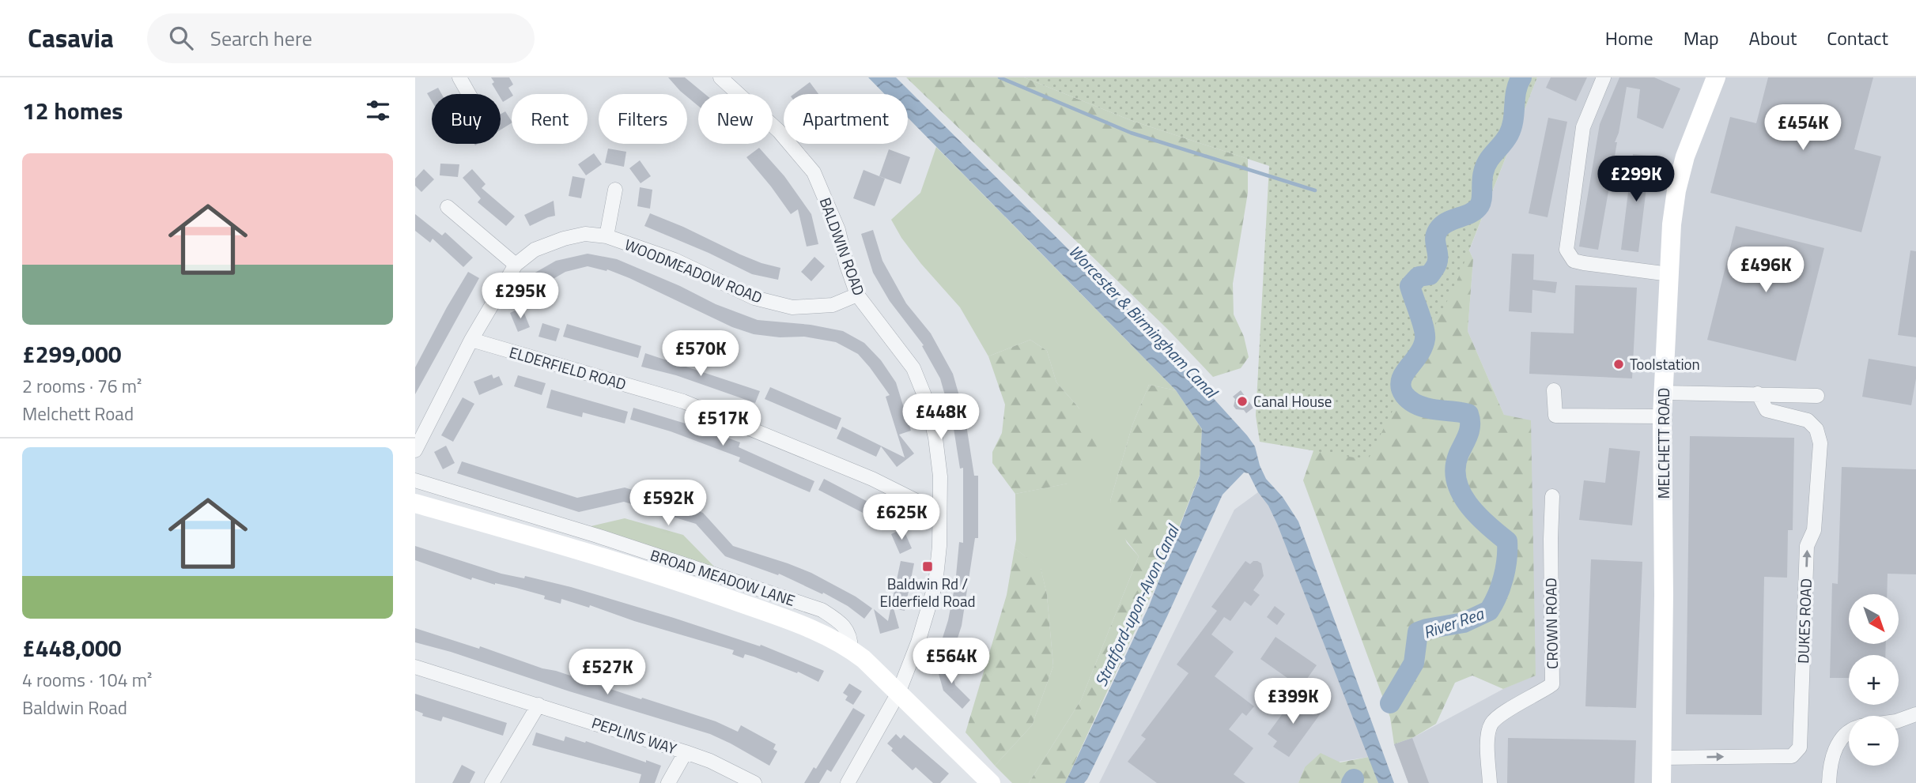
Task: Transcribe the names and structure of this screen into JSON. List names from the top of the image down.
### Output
{
  "streets": {
    "street": [
      "BALDWIN ROAD",
      "WOODMEADOW ROAD",
      "ELDERFIELD ROAD",
      "MELCHETT ROAD",
      "BROAD MEADOW LANE",
      "DUKES ROAD",
      "CROWN ROAD",
      "PEPLINS WAY"
    ]
  },
  "crossings": [
    ["BALDWIN ROAD", "WOODMEADOW ROAD"],
    ["BALDWIN ROAD", "ELDERFIELD ROAD"],
    ["BALDWIN ROAD", "BROAD MEADOW LANE"],
    ["WOODMEADOW ROAD", "ELDERFIELD ROAD"],
    ["MELCHETT ROAD", "DUKES ROAD"]
  ],
  "water": ["Worcester & Birmingham Canal", "Stratford-upon-Avon Canal", "River Rea"],
  "places": {
    "other": ["Toolstation", "Canal House"],
    "transit": ["Baldwin Rd / Elderfield Road"]
  },
  "north": "bottom right",
  "page": {
    "header": "Casavia",
    "search": "Search here",
    "nav": [
      "Home",
      "Map",
      "About",
      "Contact"
    ],
    "heading": "12 homes",
    "chip": [
      "Buy",
      "Rent",
      "Filters",
      "New",
      "Apartment"
    ],
    "price": [
      "£454K",
      "£299K",
      "£496K",
      "£295K",
      "£570K",
      "£448K",
      "£517K",
      "£592K",
      "£625K",
      "£564K",
      "£527K",
      "£399K"
    ],
    "list": [
      {
        "name": "£299,000",
        "note": "2 rooms · 76 m² · Melchett Road"
      },
      {
        "name": "£448,000",
        "note": "4 rooms · 104 m² · Baldwin Road"
      }
    ],
    "map_buttons": ["+", "−"]
  }
}
